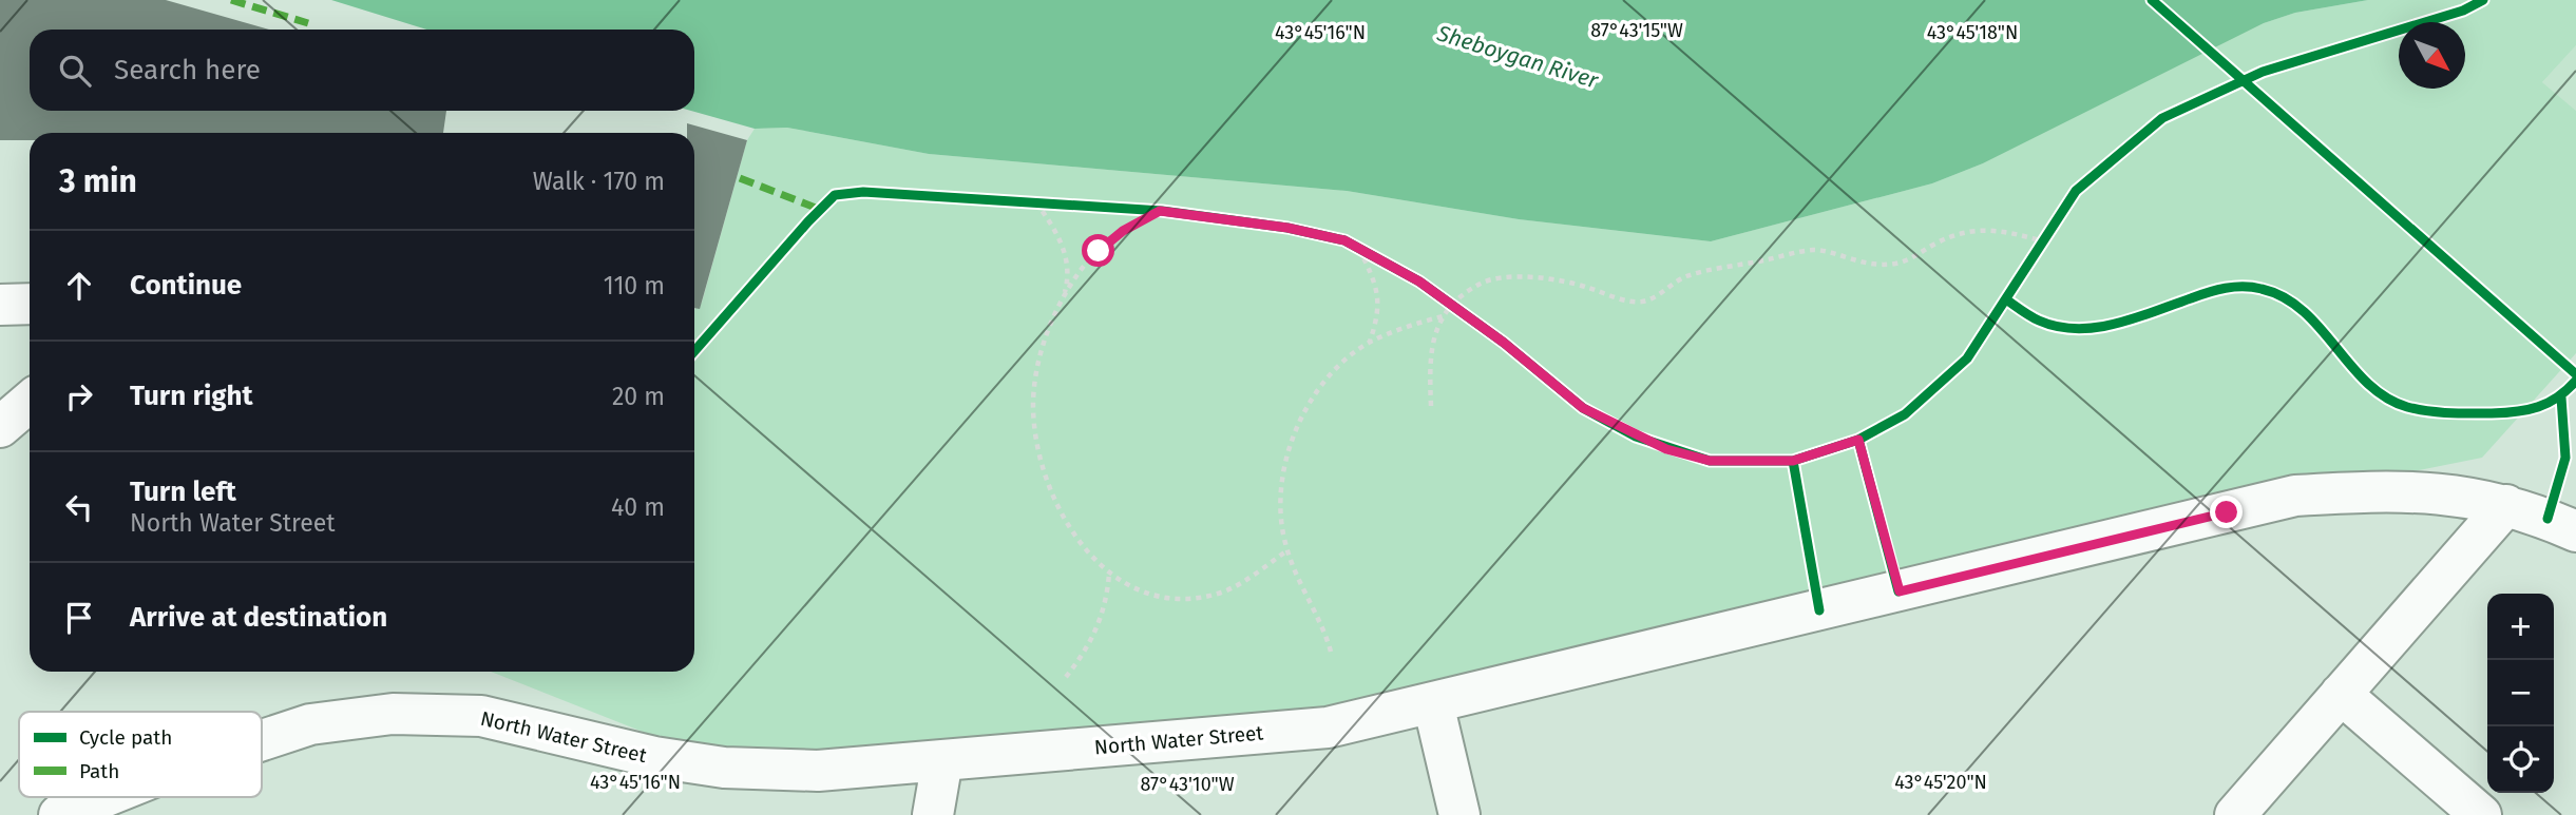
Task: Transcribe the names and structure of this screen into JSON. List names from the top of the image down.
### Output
{
  "streets": {
    "street": ["North Water Street"]
  },
  "water": ["Sheboygan River"],
  "legend": ["Cycle path", "Path"],
  "north": "bottom right",
  "page": {
    "search": "Search here",
    "heading": ["3 min", "Walk · 170 m"],
    "list": [
      ["Continue", "110 m"],
      ["Turn right", "20 m"],
      ["Turn left", "North Water Street", "40 m"],
      "Arrive at destination"
    ],
    "map_buttons": ["+", "−"]
  },
  "coordinates": [
    "87°43'15\"W",
    "43°45'16\"N",
    "43°45'18\"N",
    "43°45'20\"N",
    "87°43'10\"W"
  ]
}
